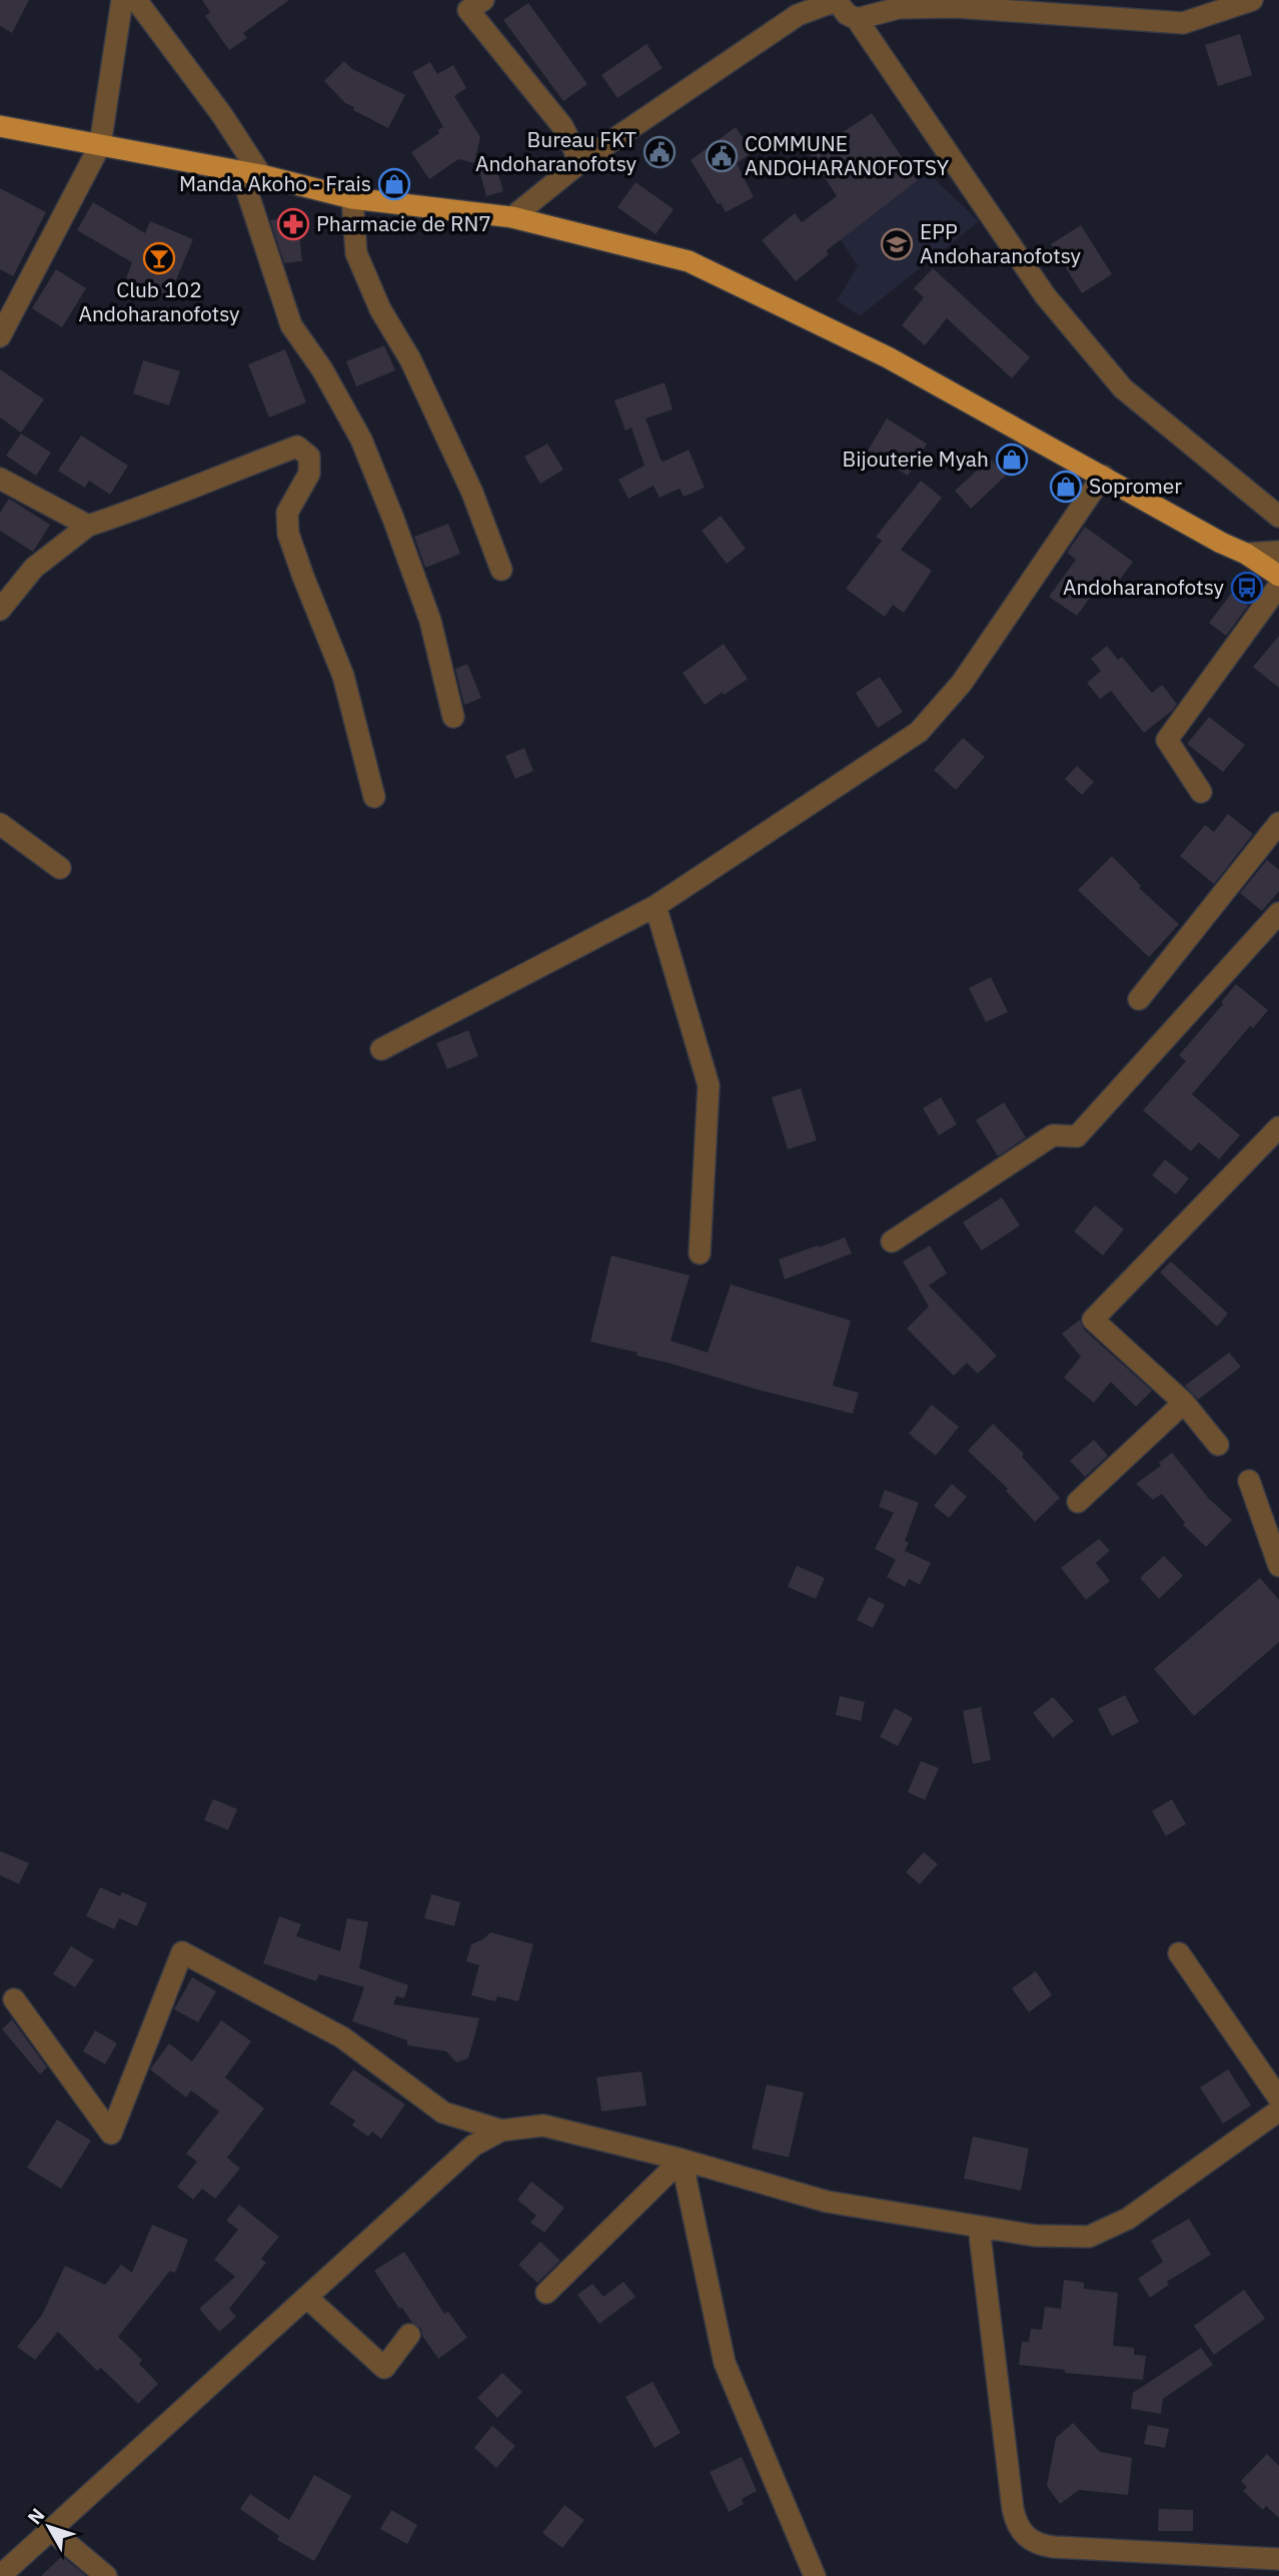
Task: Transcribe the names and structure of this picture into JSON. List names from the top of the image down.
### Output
{
  "places": {
    "public building": ["Bureau FKT Andoharanofotsy", "COMMUNE ANDOHARANOFOTSY"],
    "shop": ["Manda Akoho - Frais", "Bijouterie Myah", "Sopromer"],
    "pharmacy": ["Pharmacie de RN7"],
    "school or university": ["EPP Andoharanofotsy"],
    "bar": ["Club 102 Andoharanofotsy"],
    "bus stop": ["Andoharanofotsy"]
  },
  "north": "top left"
}
